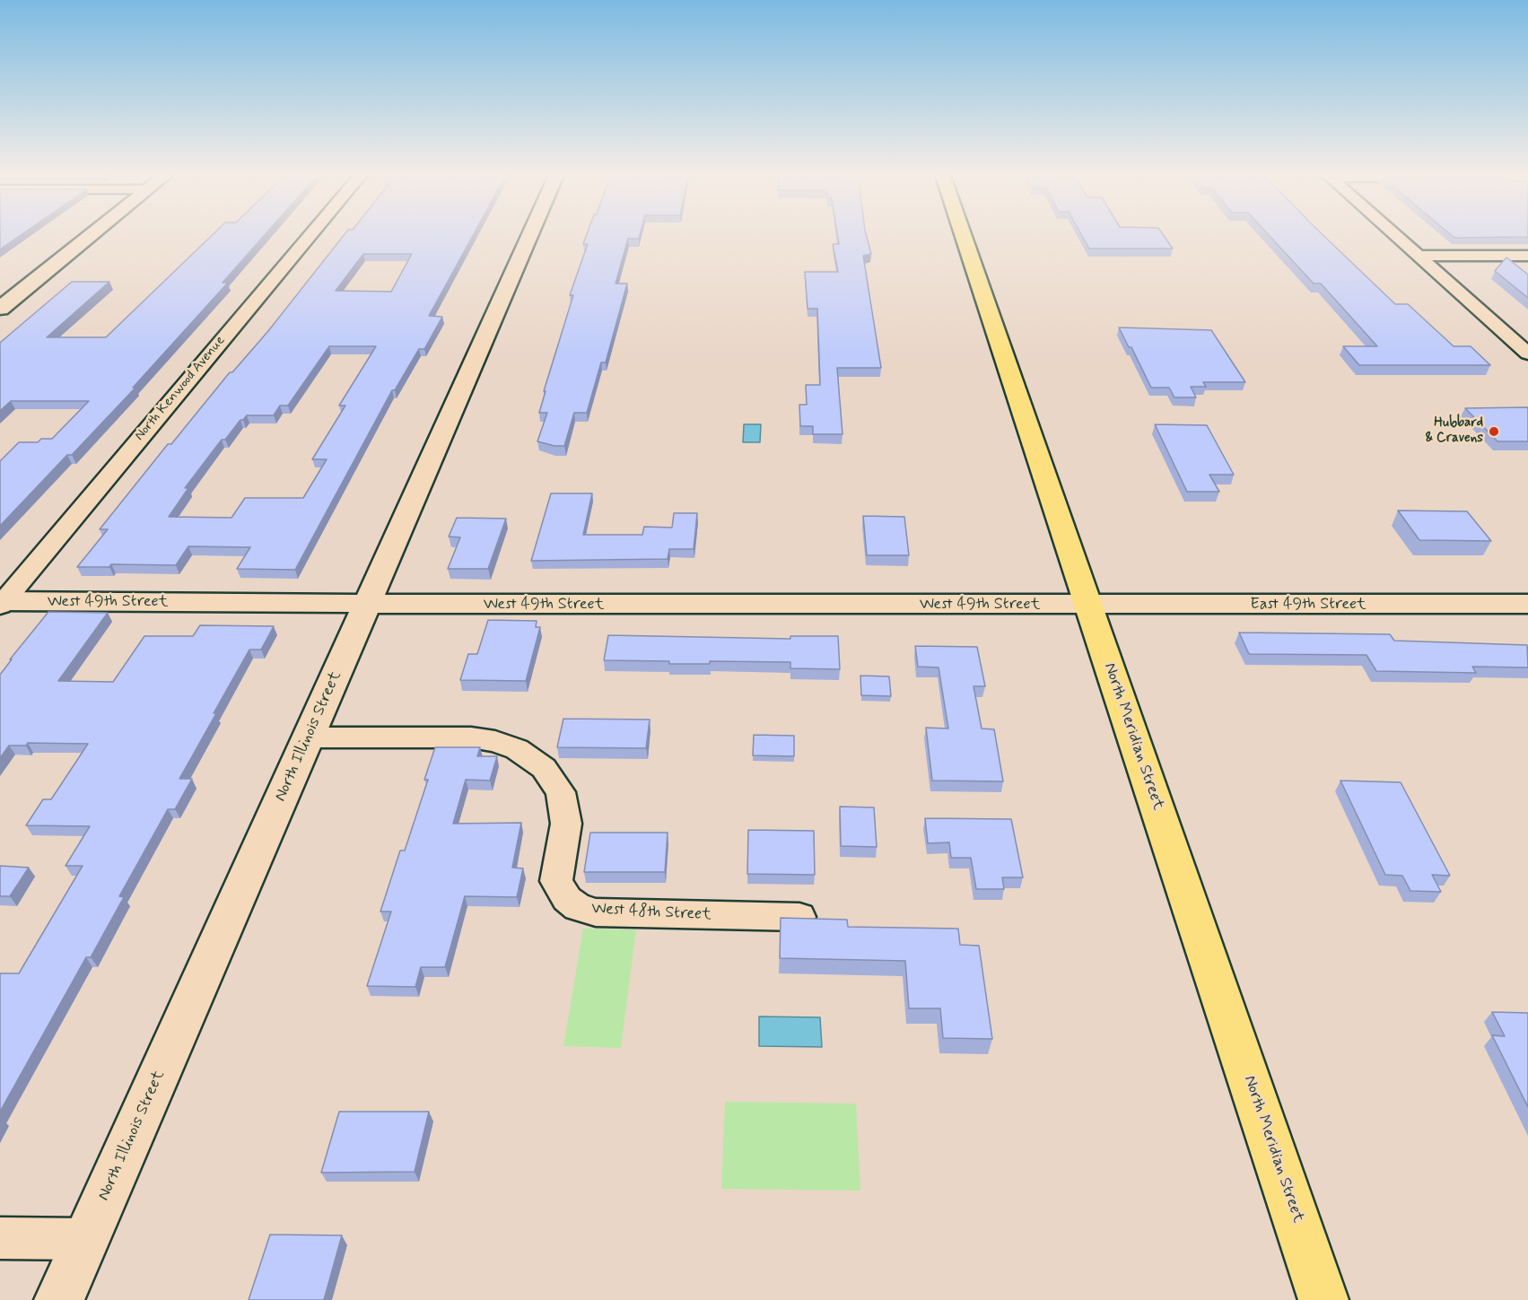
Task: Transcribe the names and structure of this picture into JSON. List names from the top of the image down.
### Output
{
  "streets": {
    "main road": ["North Meridian Street"],
    "street": [
      "North Kenwood Avenue",
      "West 49th Street",
      "East 49th Street",
      "North Illinois Street",
      "West 48th Street"
    ]
  },
  "crossings": [
    ["North Kenwood Avenue", "West 49th Street"],
    ["West 49th Street", "East 49th Street"],
    ["West 49th Street", "North Illinois Street"],
    ["West 49th Street", "North Meridian Street"],
    ["East 49th Street", "North Meridian Street"],
    ["North Illinois Street", "West 48th Street"]
  ],
  "places": ["Hubbard & Cravens"]
}
